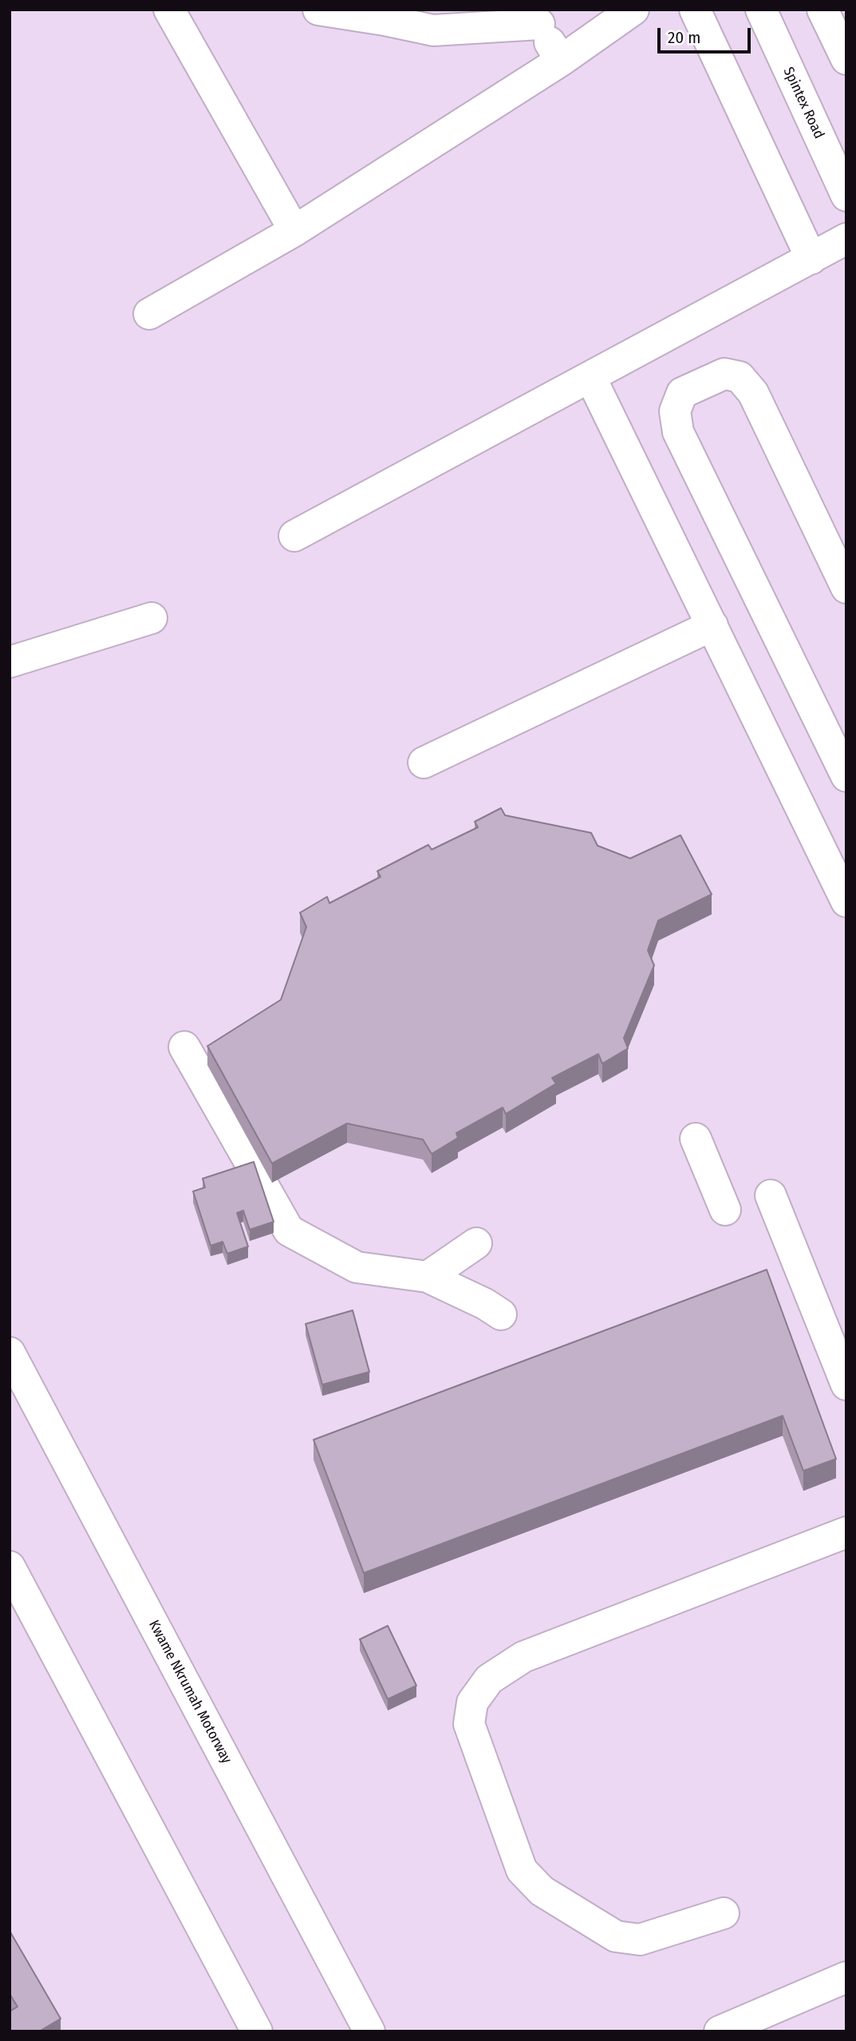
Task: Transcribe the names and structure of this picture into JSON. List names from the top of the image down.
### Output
{
  "streets": {
    "main road": ["Spintex Road", "Kwame Nkrumah Motorway"]
  },
  "scale_bar": "20 m"
}
